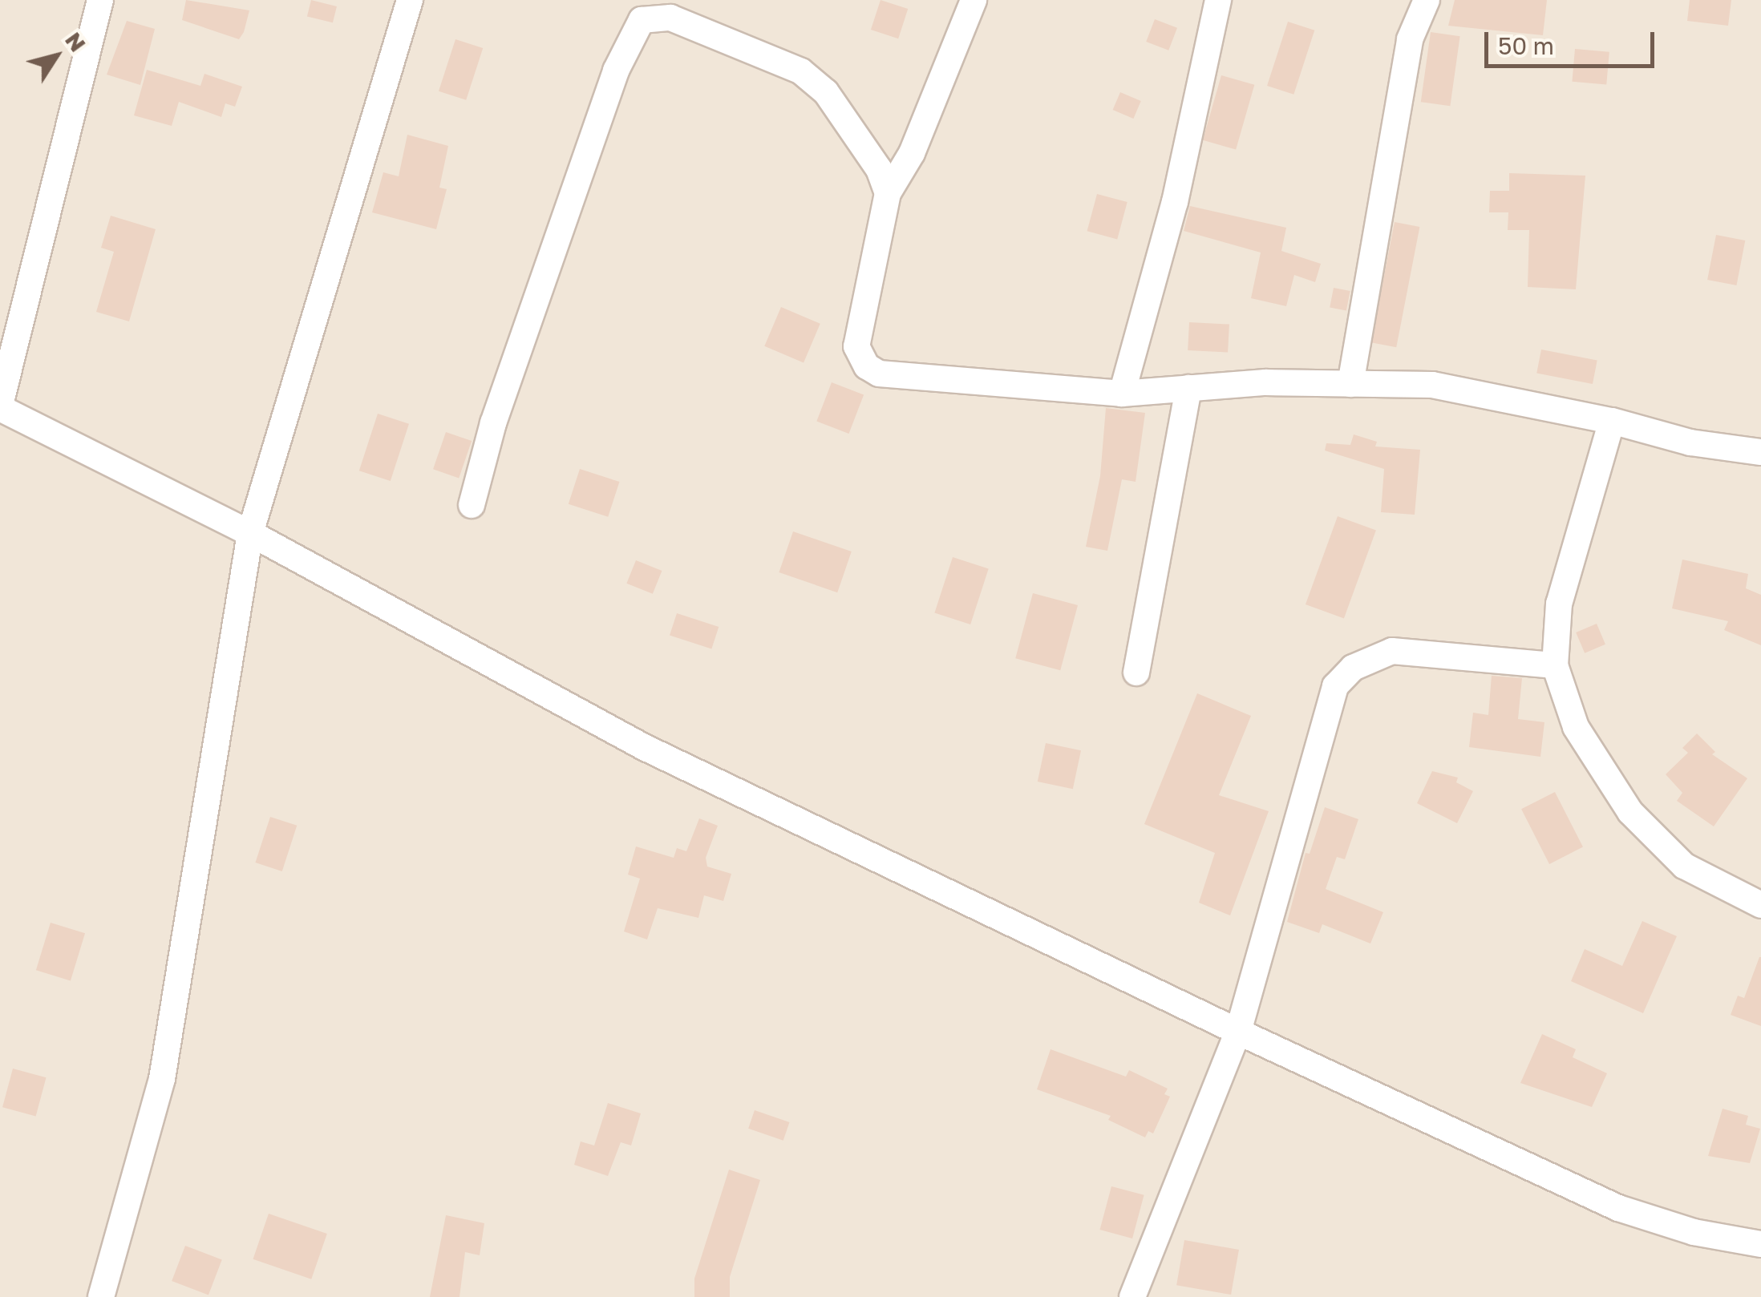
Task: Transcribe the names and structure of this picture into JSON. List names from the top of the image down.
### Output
{
  "scale_bar": "50 m",
  "north": "top right"
}
